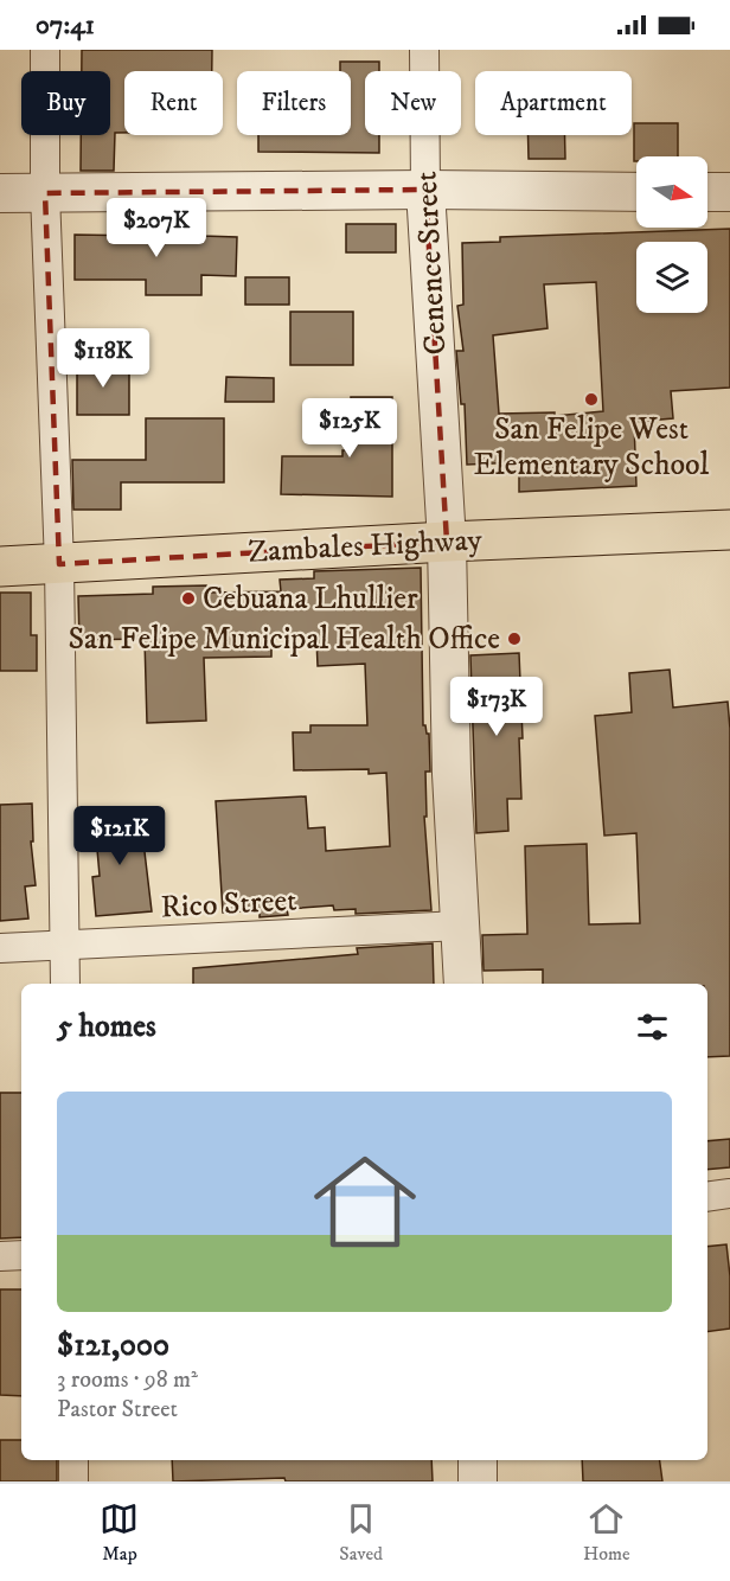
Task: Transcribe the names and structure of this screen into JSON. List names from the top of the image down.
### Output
{
  "streets": {
    "main road": ["Zambales Highway"],
    "street": ["Cenence Street", "Rico Street"]
  },
  "crossings": [
    ["Cenence Street", "Zambales Highway"],
    ["Cenence Street", "Rico Street"]
  ],
  "places": ["San Felipe West Elementary School", "Cebuana Lhullier", "San Felipe Municipal Health Office"],
  "north": "right",
  "page": {
    "status": "07:41",
    "chip": [
      "Buy",
      "Rent",
      "Filters",
      "New",
      "Apartment"
    ],
    "price": [
      "$207K",
      "$118K",
      "$125K",
      "$173K",
      "$121K"
    ],
    "heading": "5 homes",
    "list": [
      {
        "name": "$121,000",
        "note": "3 rooms · 98 m² · Pastor Street"
      }
    ],
    "tabs": ["Map", "Saved", "Home"]
  }
}
